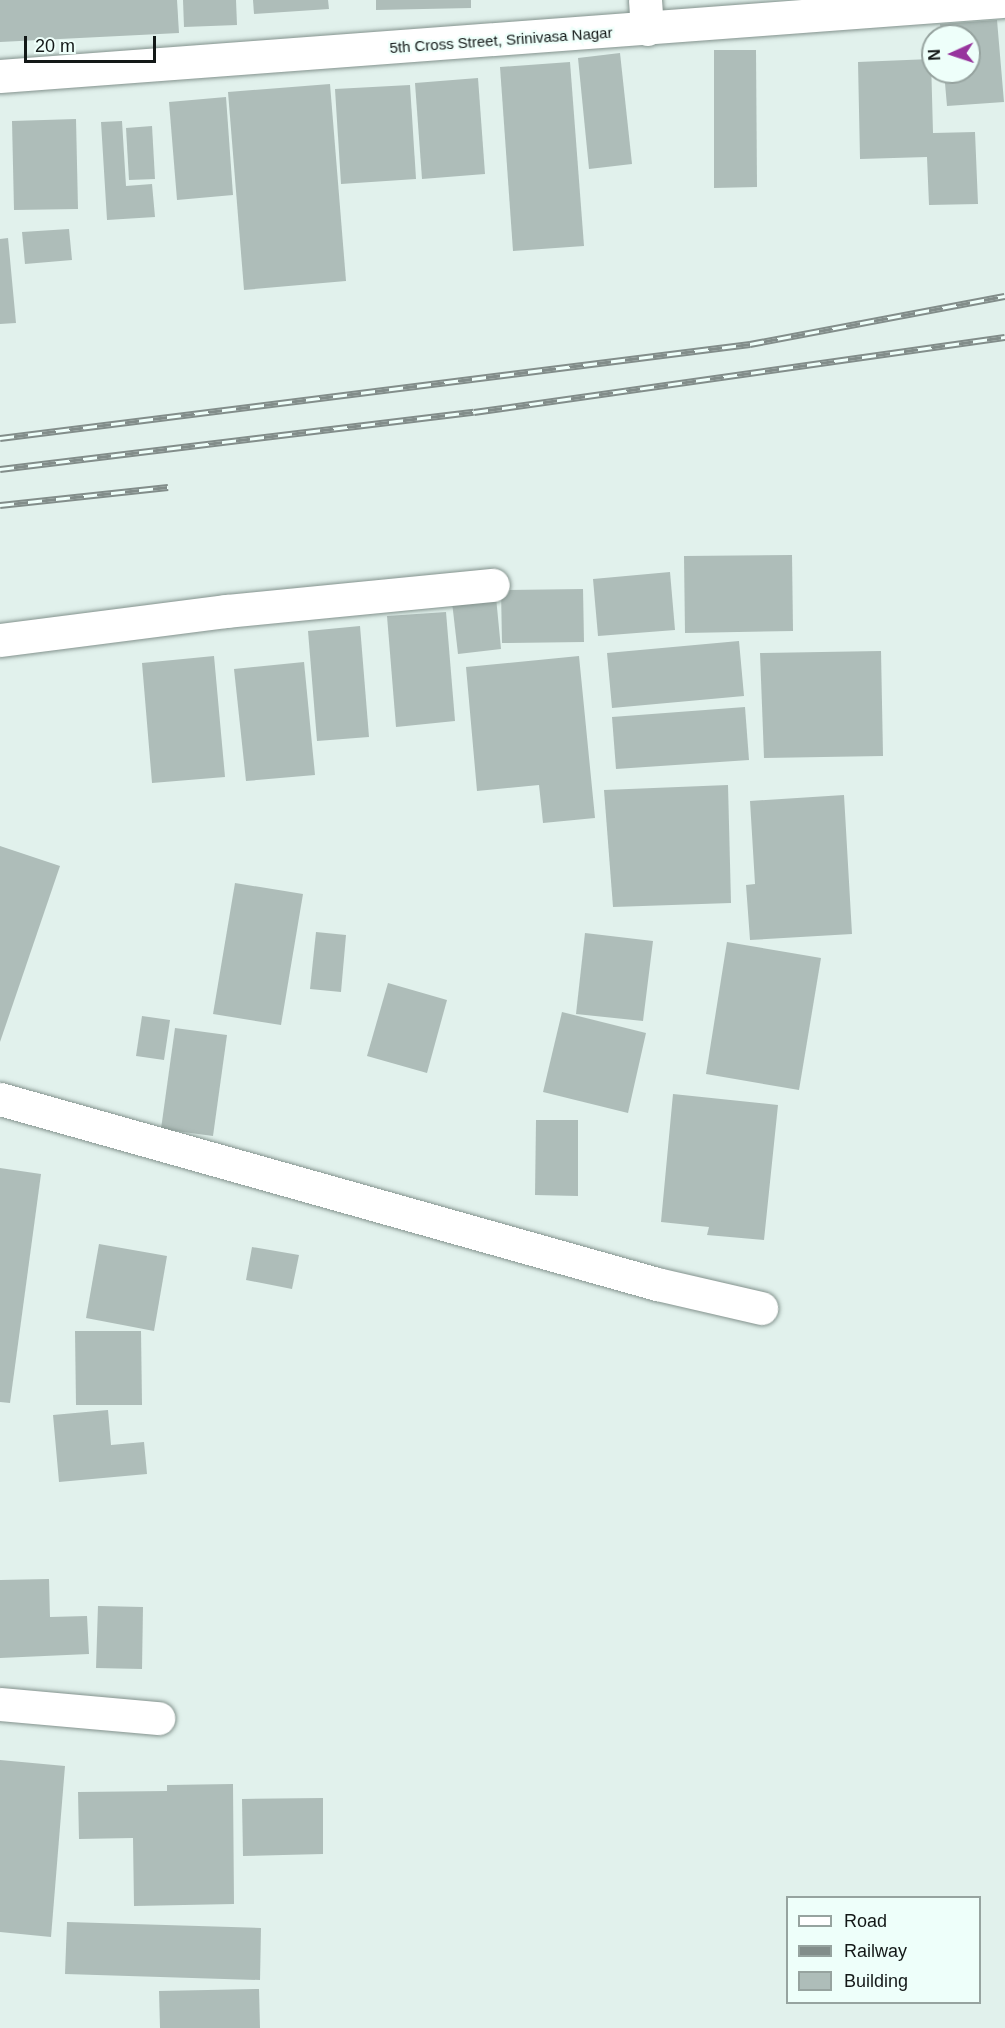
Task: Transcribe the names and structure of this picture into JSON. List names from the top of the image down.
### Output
{
  "streets": {
    "street": ["5th Cross Street, Srinivasa Nagar"]
  },
  "legend": ["Road", "Railway", "Building"],
  "scale_bar": "20 m",
  "north": "left"
}
